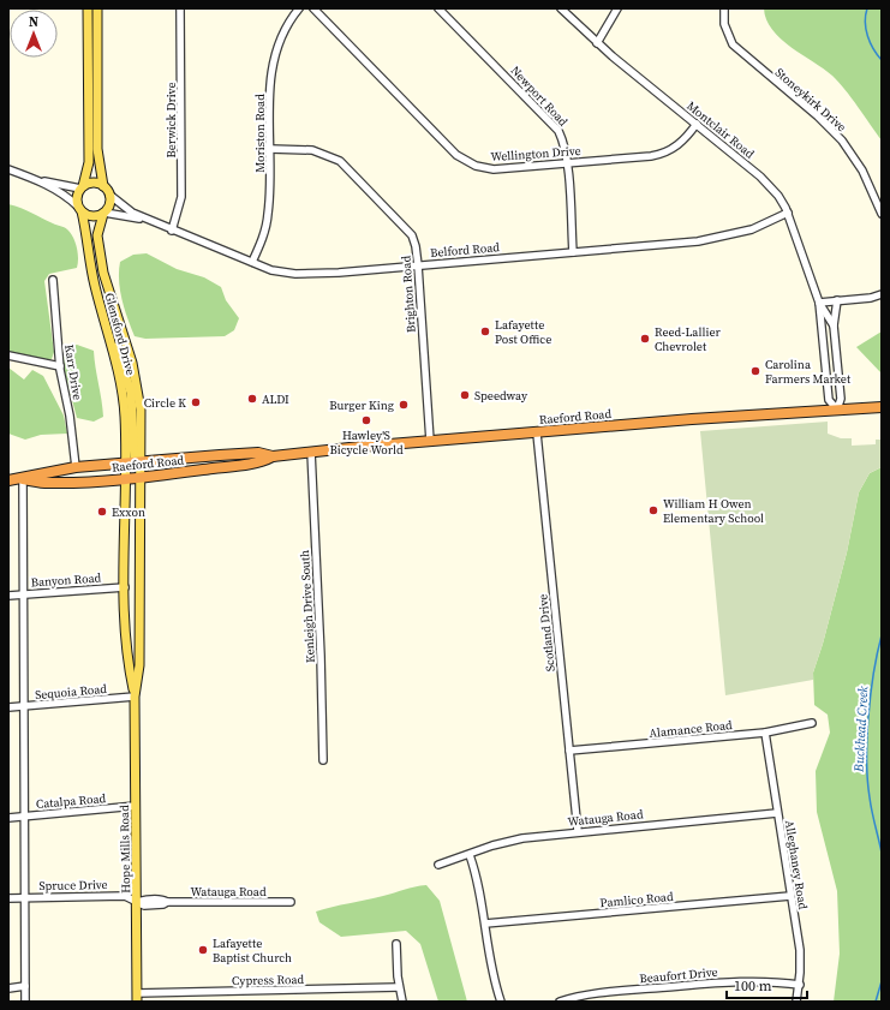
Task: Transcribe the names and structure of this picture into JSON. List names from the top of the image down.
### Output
{
  "streets": {
    "highway": ["Raeford Road"],
    "main road": ["Glensford Drive", "Hope Mills Road"],
    "street": [
      "Newport Road",
      "Stoneykirk Drive",
      "Berwick Drive",
      "Montclair Road",
      "Moriston Road",
      "Wellington Drive",
      "Belford Road",
      "Brighton Road",
      "Karr Drive",
      "Banyon Road",
      "Kenleigh Drive South",
      "Scotland Drive",
      "Sequoia Road",
      "Alamance Road",
      "Catalpa Road",
      "Watauga Road",
      "Alleghaney Road",
      "Spruce Drive",
      "Pamlico Road",
      "Beaufort Drive",
      "Cypress Road"
    ]
  },
  "crossings": [
    ["Newport Road", "Wellington Drive"],
    ["Newport Road", "Belford Road"],
    ["Berwick Drive", "Belford Road"],
    ["Montclair Road", "Wellington Drive"],
    ["Montclair Road", "Belford Road"],
    ["Montclair Road", "Raeford Road"],
    ["Moriston Road", "Belford Road"],
    ["Moriston Road", "Brighton Road"],
    ["Belford Road", "Brighton Road"],
    ["Belford Road", "Glensford Drive"],
    ["Brighton Road", "Raeford Road"],
    ["Glensford Drive", "Raeford Road"],
    ["Glensford Drive", "Hope Mills Road"],
    ["Karr Drive", "Raeford Road"],
    ["Raeford Road", "Kenleigh Drive South"],
    ["Raeford Road", "Scotland Drive"],
    ["Raeford Road", "Hope Mills Road"],
    ["Banyon Road", "Hope Mills Road"],
    ["Scotland Drive", "Alamance Road"],
    ["Scotland Drive", "Watauga Road"],
    ["Sequoia Road", "Hope Mills Road"],
    ["Alamance Road", "Alleghaney Road"],
    ["Catalpa Road", "Hope Mills Road"],
    ["Watauga Road", "Hope Mills Road"],
    ["Watauga Road", "Alleghaney Road"],
    ["Watauga Road", "Spruce Drive"],
    ["Hope Mills Road", "Spruce Drive"],
    ["Hope Mills Road", "Cypress Road"],
    ["Alleghaney Road", "Pamlico Road"],
    ["Alleghaney Road", "Beaufort Drive"]
  ],
  "water": ["Buckhead Creek"],
  "places": [
    "Lafayette Post Office",
    "Reed-Lallier Chevrolet",
    "Carolina Farmers Market",
    "Speedway",
    "ALDI",
    "Circle K",
    "Burger King",
    "Hawley'S Bicycle World",
    "William H Owen Elementary School",
    "Exxon",
    "Lafayette Baptist Church"
  ],
  "scale_bar": "100 m",
  "north": "top"
}
